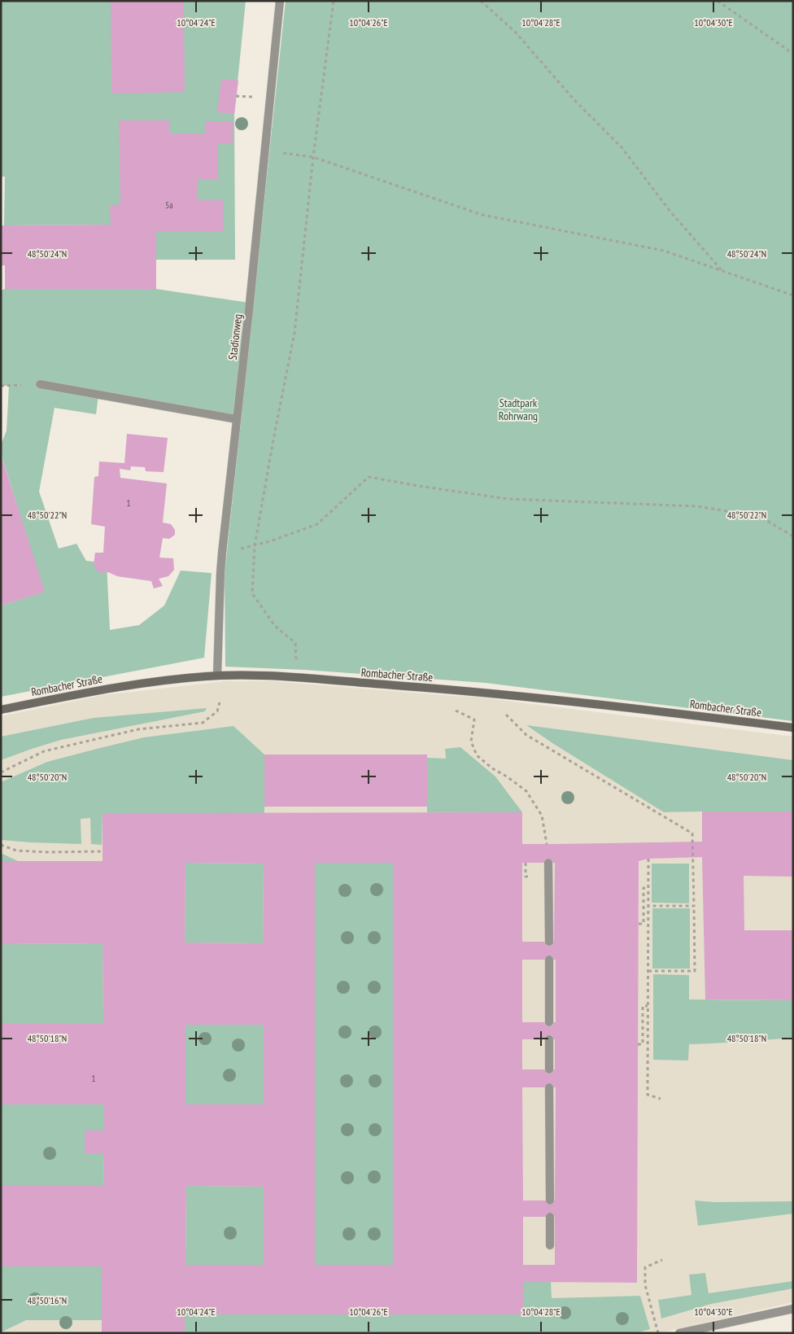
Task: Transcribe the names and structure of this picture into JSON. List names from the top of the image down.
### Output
{
  "streets": {
    "main road": ["Rombacher Straße"],
    "street": ["Stadionweg"]
  },
  "crossings": [
    ["Stadionweg", "Rombacher Straße"]
  ],
  "parks": ["Stadtpark Rohrwang"],
  "house_numbers": ["5a", "1", "1"],
  "coordinates": [
    "10°04'24\"E",
    "10°04'26\"E",
    "10°04'28\"E",
    "10°04'30\"E",
    "48°50'24\"N",
    "48°50'22\"N",
    "48°50'20\"N",
    "48°50'18\"N",
    "48°50'16\"N"
  ]
}
